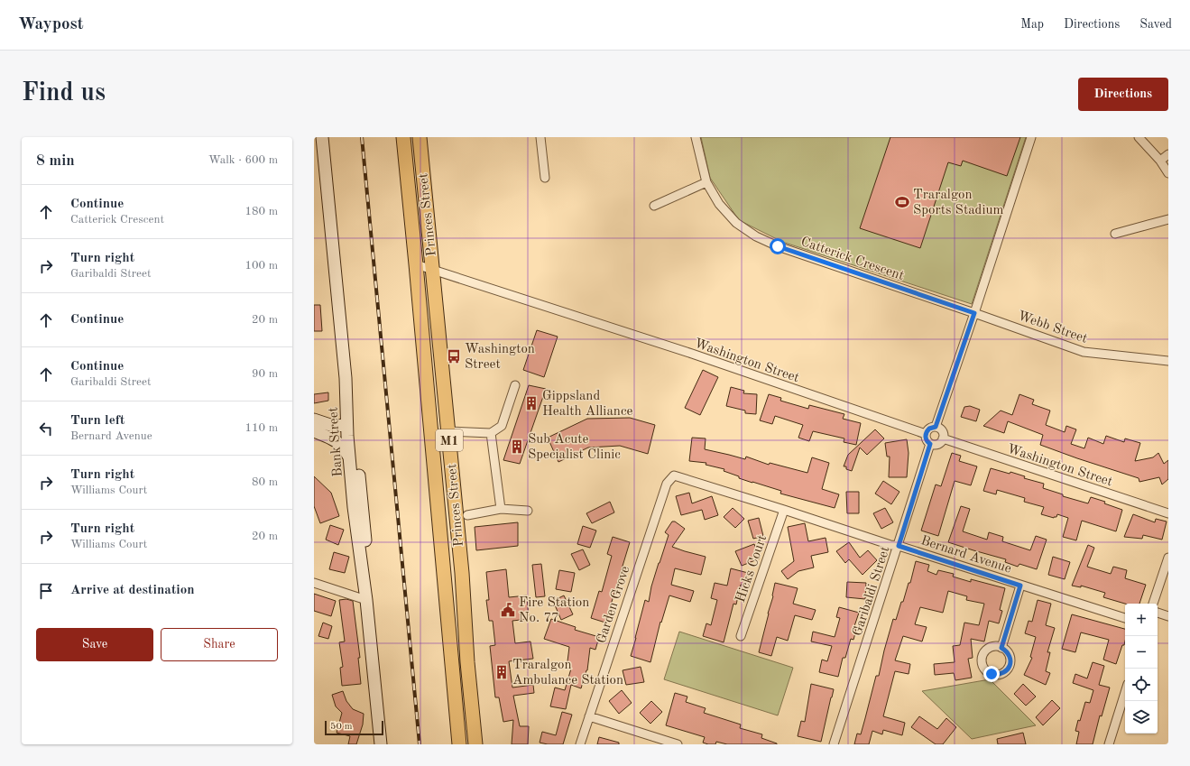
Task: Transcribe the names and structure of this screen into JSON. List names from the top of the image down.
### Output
{
  "streets": {
    "highway": ["Princes Street", "M1"],
    "main road": ["Bank Street"],
    "street": [
      "Catterick Crescent",
      "Webb Street",
      "Washington Street",
      "Bernard Avenue",
      "Hicks Court",
      "Garibaldi Street",
      "Garden Grove"
    ]
  },
  "crossings": [
    ["Princes Street", "Washington Street"],
    ["Catterick Crescent", "Webb Street"],
    ["Washington Street", "Garibaldi Street"],
    ["Bernard Avenue", "Hicks Court"],
    ["Bernard Avenue", "Garibaldi Street"],
    ["Bernard Avenue", "Garden Grove"]
  ],
  "places": {
    "sports": ["Traralgon Sports Stadium"],
    "bus stop": ["Washington Street"],
    "building": ["Gippsland Health Alliance", "Sub Acute Specialist Clinic", "Traralgon Ambulance Station"],
    "public building": ["Fire Station No. 77"]
  },
  "scale_bar": "50 m",
  "page": {
    "header": "Waypost",
    "nav": ["Map", "Directions", "Saved"],
    "buttons": [
      "Directions",
      ["Save", "Share"]
    ],
    "title": "Find us",
    "heading": ["8 min", "Walk · 600 m"],
    "list": [
      ["Continue", "Catterick Crescent", "180 m"],
      ["Turn right", "Garibaldi Street", "100 m"],
      ["Continue", "20 m"],
      ["Continue", "Garibaldi Street", "90 m"],
      ["Turn left", "Bernard Avenue", "110 m"],
      ["Turn right", "Williams Court", "80 m"],
      ["Turn right", "Williams Court", "20 m"],
      "Arrive at destination"
    ],
    "map_buttons": ["+", "−"],
    "scale": "50 m"
  }
}
